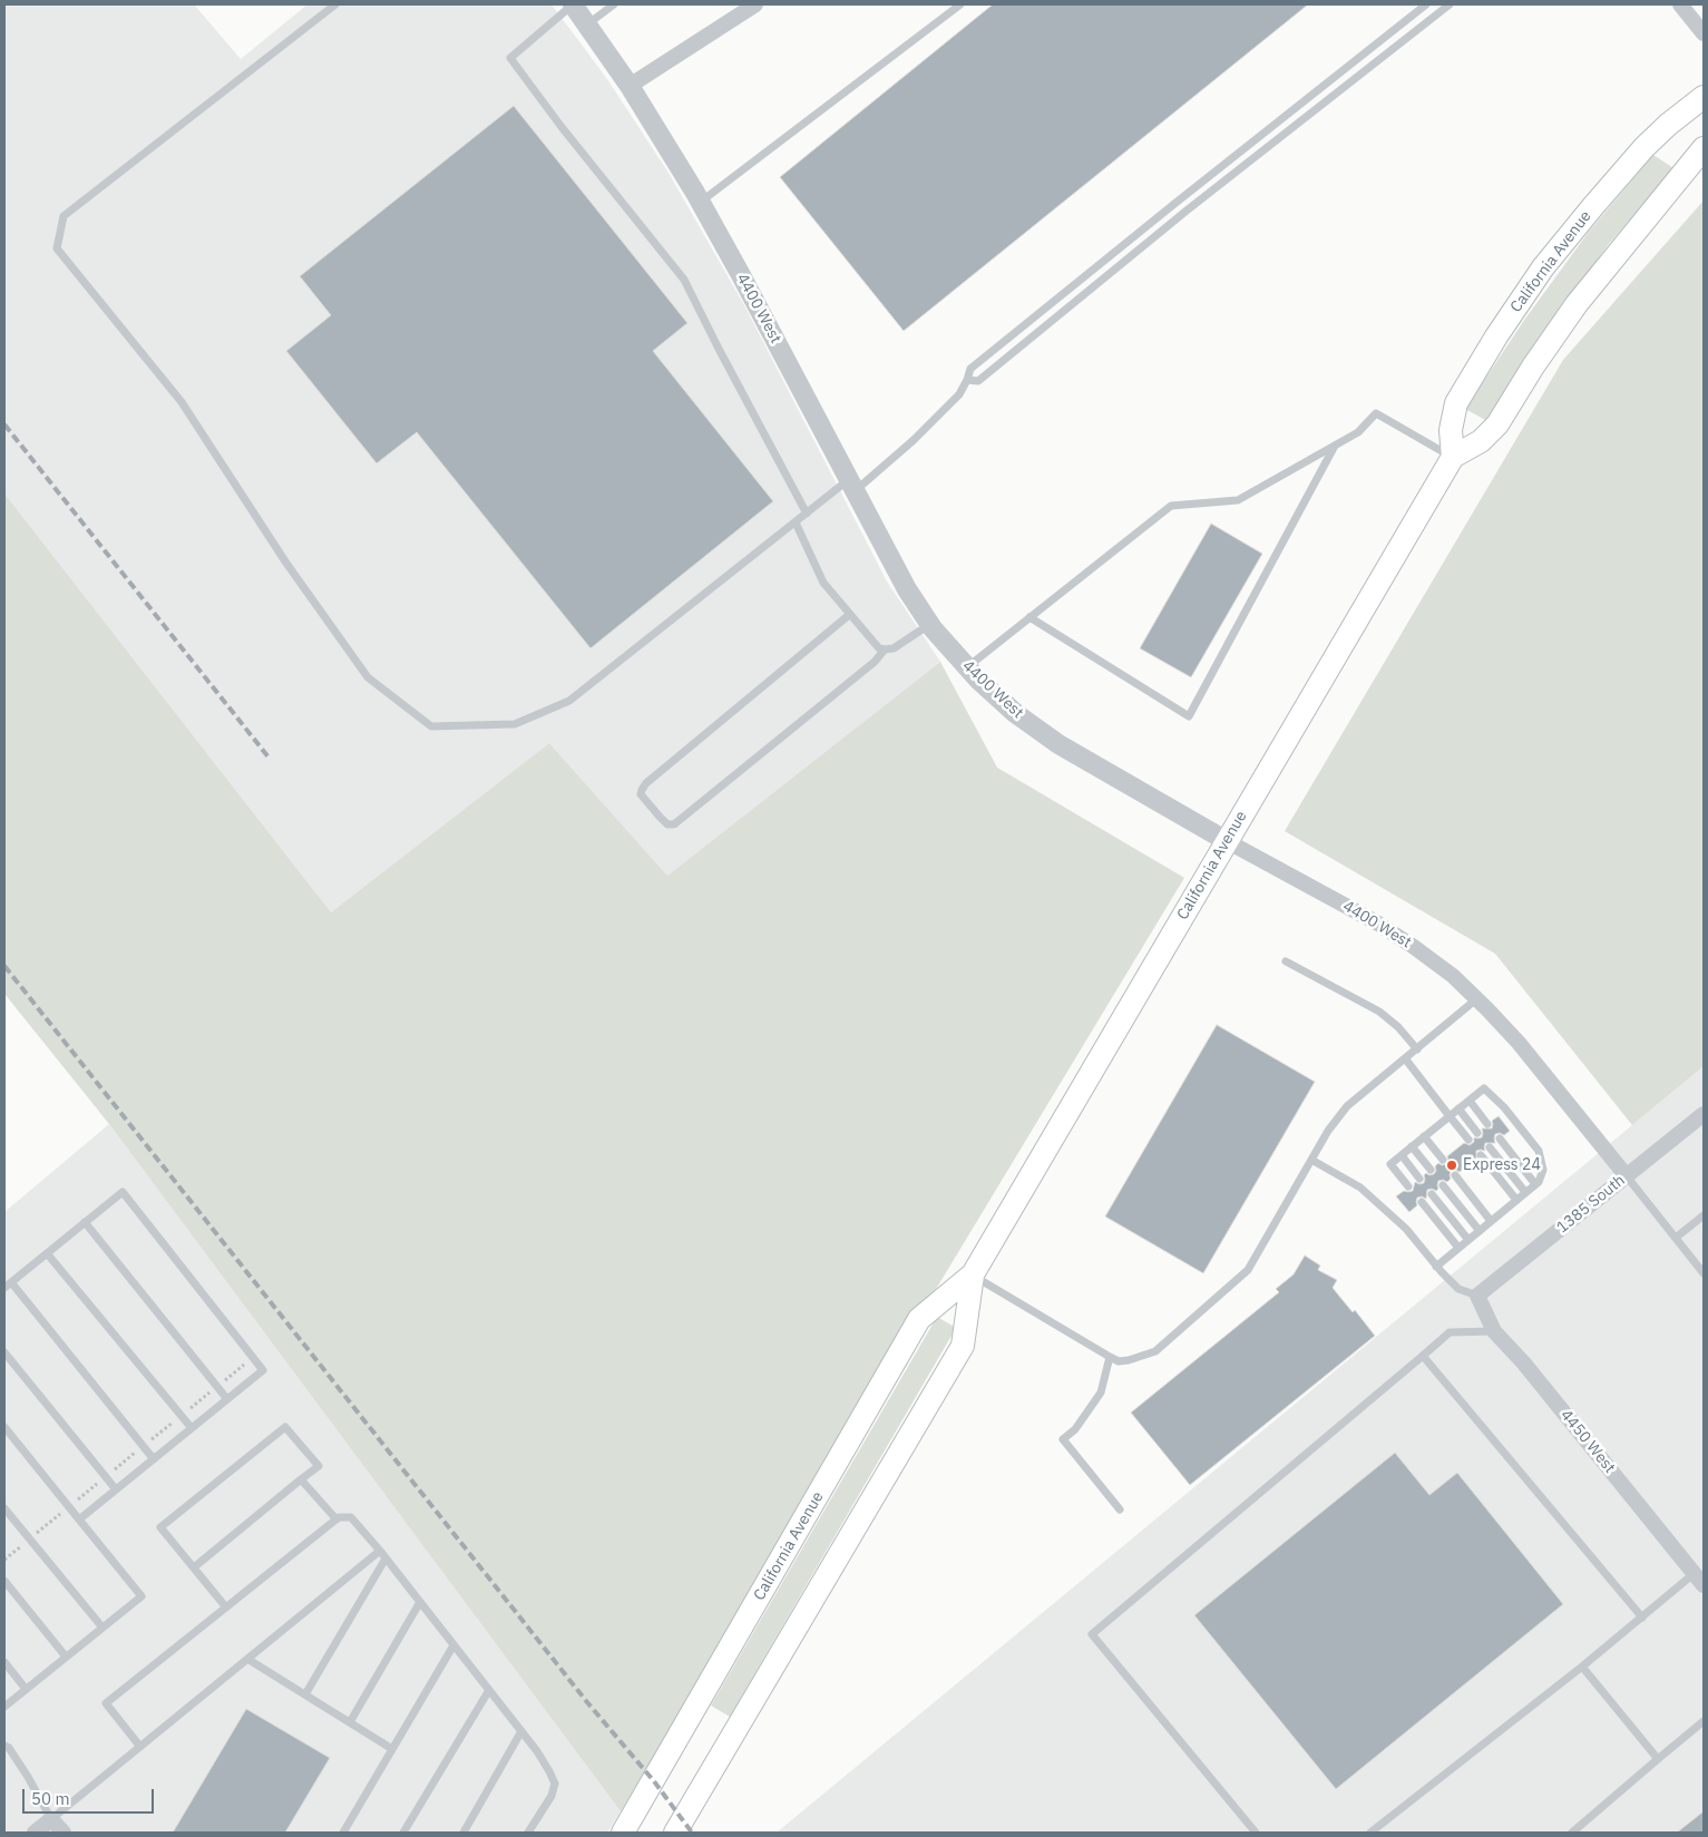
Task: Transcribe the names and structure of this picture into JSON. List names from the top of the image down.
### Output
{
  "streets": {
    "main road": ["California Avenue"],
    "street": ["4400 West", "1385 South", "4450 West"]
  },
  "crossings": [
    ["California Avenue", "4400 West"],
    ["4400 West", "1385 South"],
    ["1385 South", "4450 West"]
  ],
  "places": ["Express 24"],
  "scale_bar": "50 m"
}
